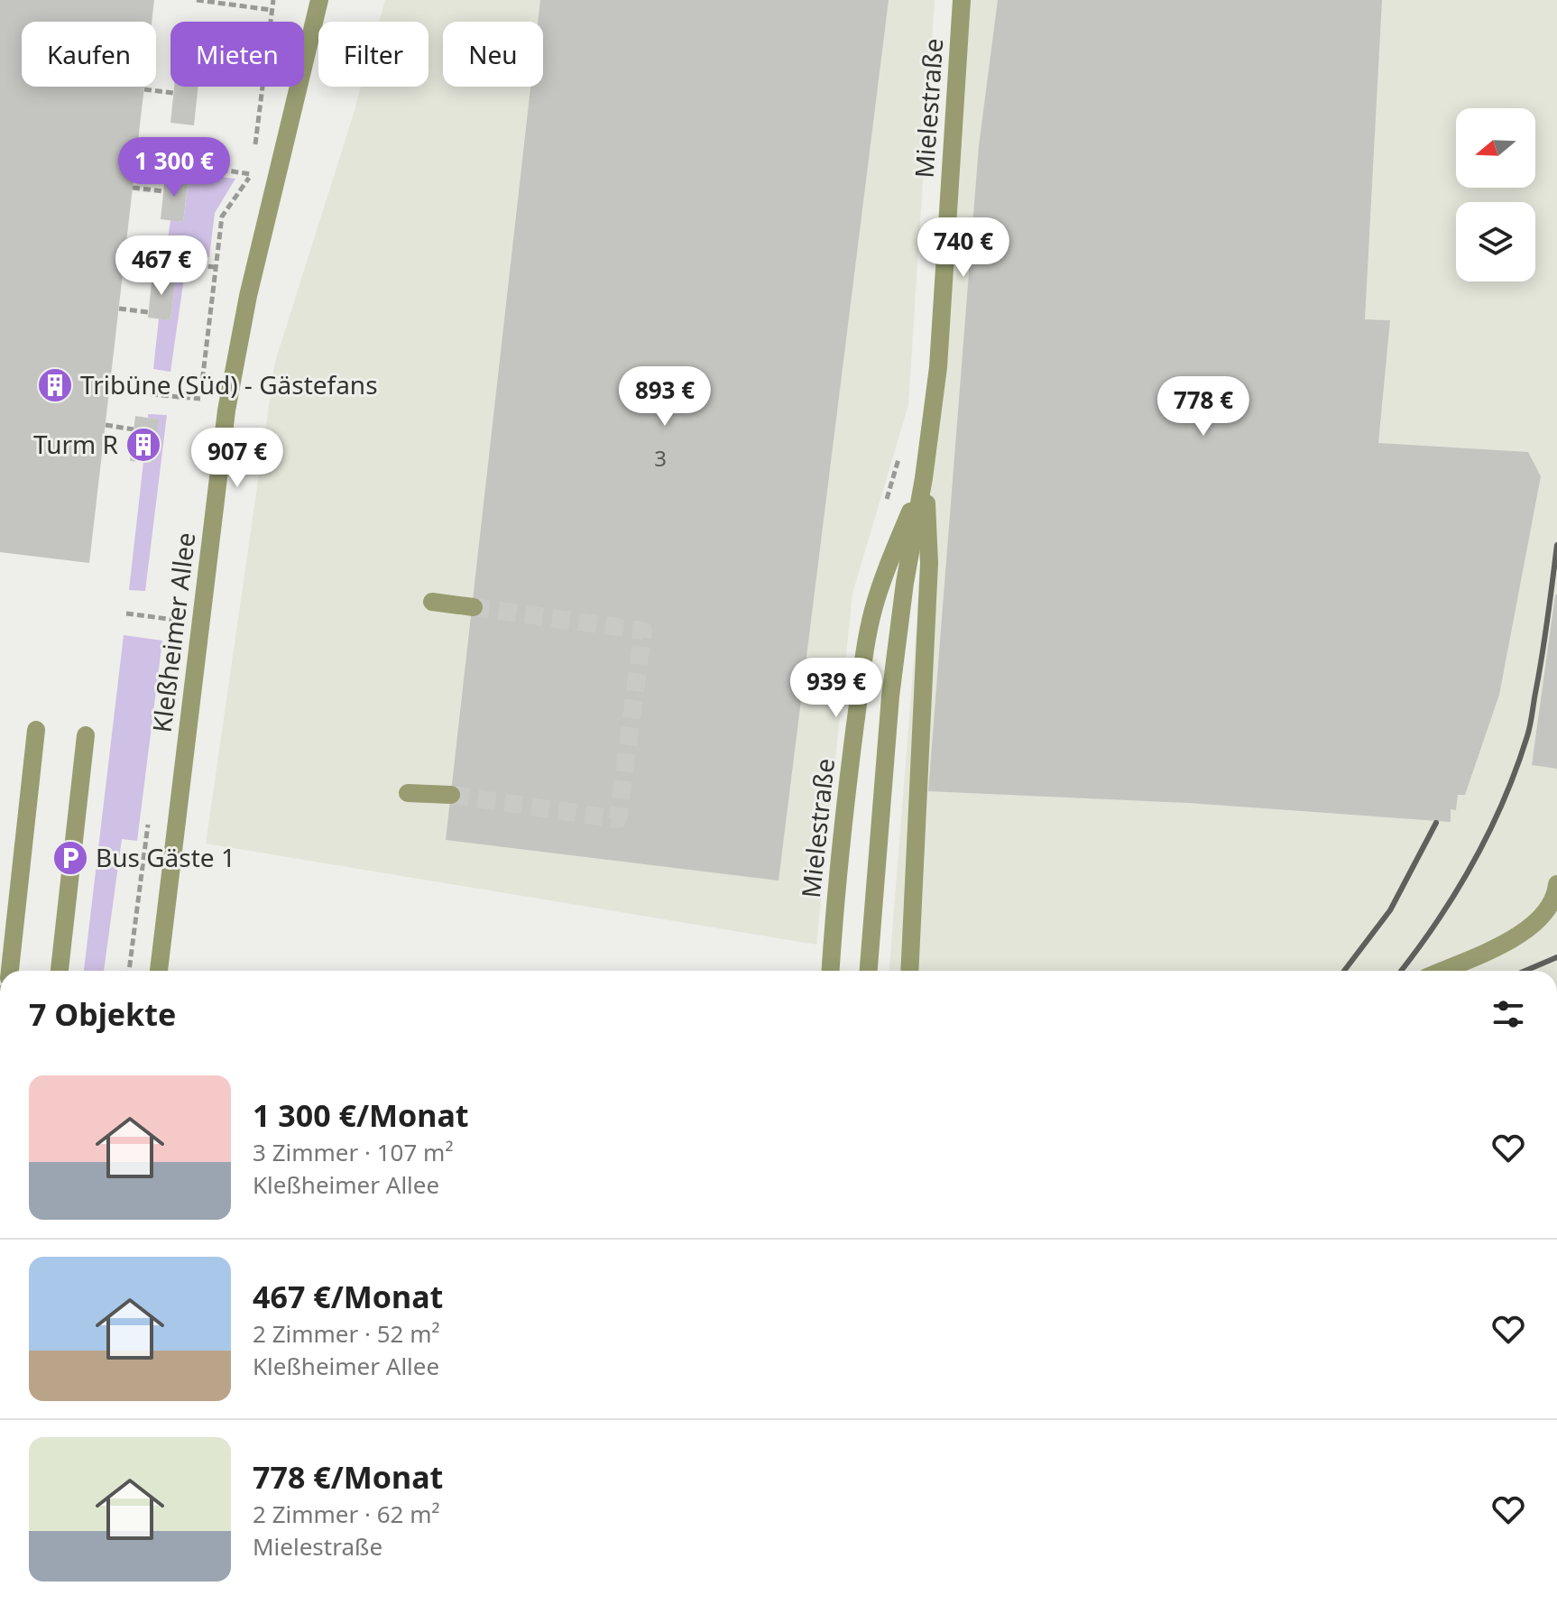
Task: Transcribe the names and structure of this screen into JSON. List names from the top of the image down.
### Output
{
  "streets": {
    "street": ["Mielestraße", "Kleßheimer Allee"]
  },
  "places": {
    "building": ["Tribüne (Süd) - Gästefans", "Turm R"],
    "parking": ["Bus Gäste 1"]
  },
  "house_numbers": ["3"],
  "north": "left",
  "page": {
    "chip": [
      "Kaufen",
      "Mieten",
      "Filter",
      "Neu"
    ],
    "price": [
      "1 300 €",
      "740 €",
      "467 €",
      "893 €",
      "778 €",
      "907 €",
      "939 €"
    ],
    "heading": "7 Objekte",
    "list": [
      {
        "name": "1 300 €/Monat",
        "note": "3 Zimmer · 107 m² · Kleßheimer Allee"
      },
      {
        "name": "467 €/Monat",
        "note": "2 Zimmer · 52 m² · Kleßheimer Allee"
      },
      {
        "name": "778 €/Monat",
        "note": "2 Zimmer · 62 m² · Mielestraße"
      }
    ]
  }
}
